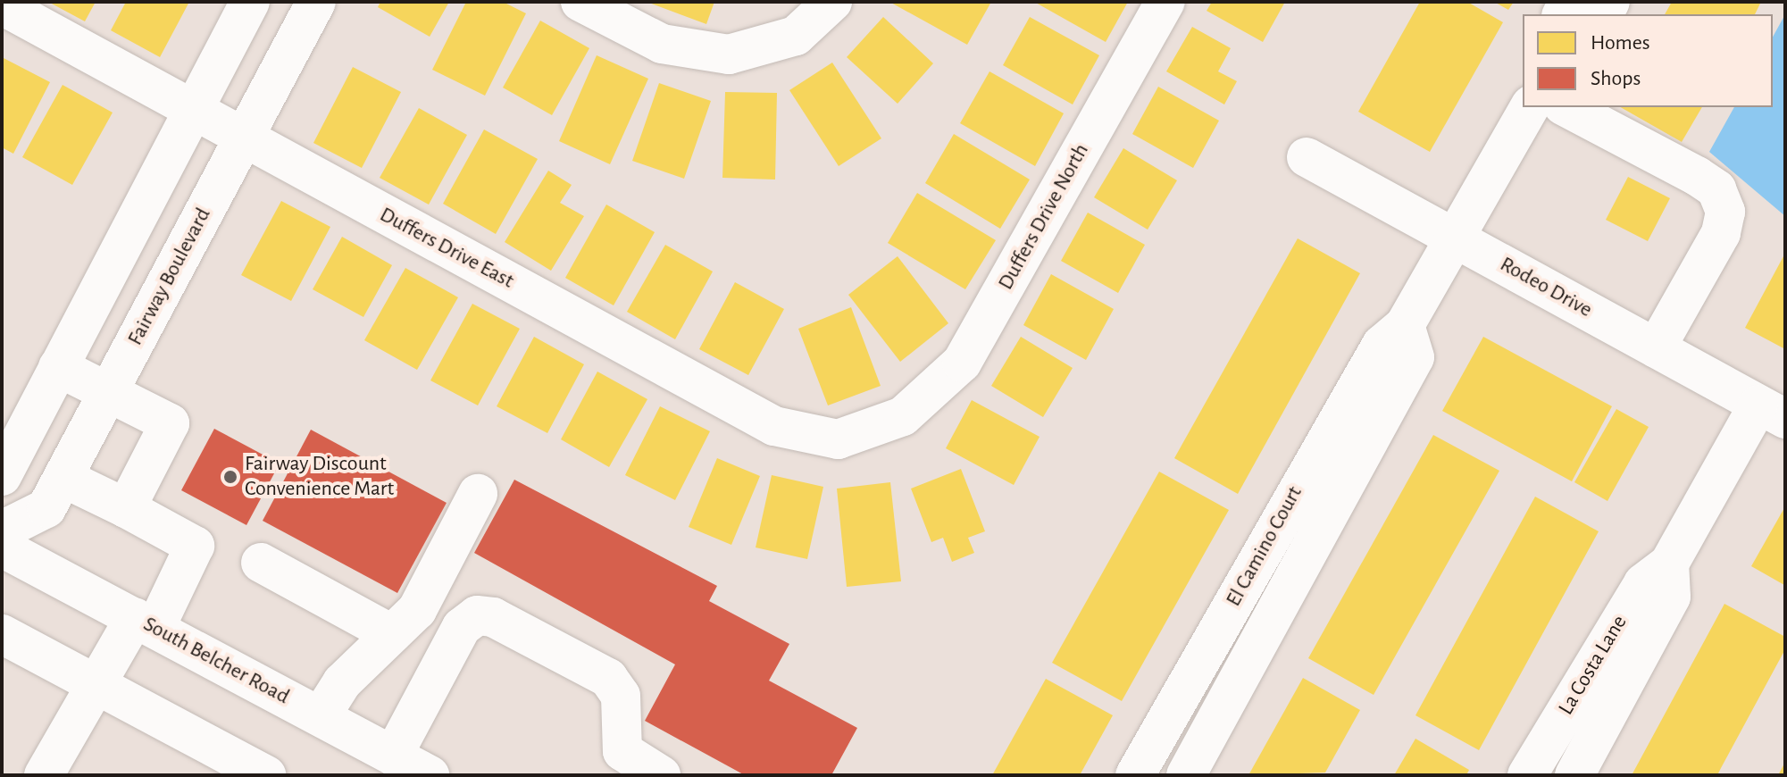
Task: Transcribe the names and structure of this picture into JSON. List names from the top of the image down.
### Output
{
  "streets": {
    "street": [
      "Duffers Drive North",
      "Duffers Drive East",
      "Fairway Boulevard",
      "Rodeo Drive",
      "El Camino Court",
      "South Belcher Road",
      "La Costa Lane"
    ]
  },
  "crossings": [
    ["Duffers Drive North", "Duffers Drive East"],
    ["Duffers Drive East", "Fairway Boulevard"],
    ["Rodeo Drive", "El Camino Court"],
    ["Rodeo Drive", "La Costa Lane"]
  ],
  "places": ["Fairway Discount Convenience Mart"],
  "legend": ["Homes", "Shops"]
}
